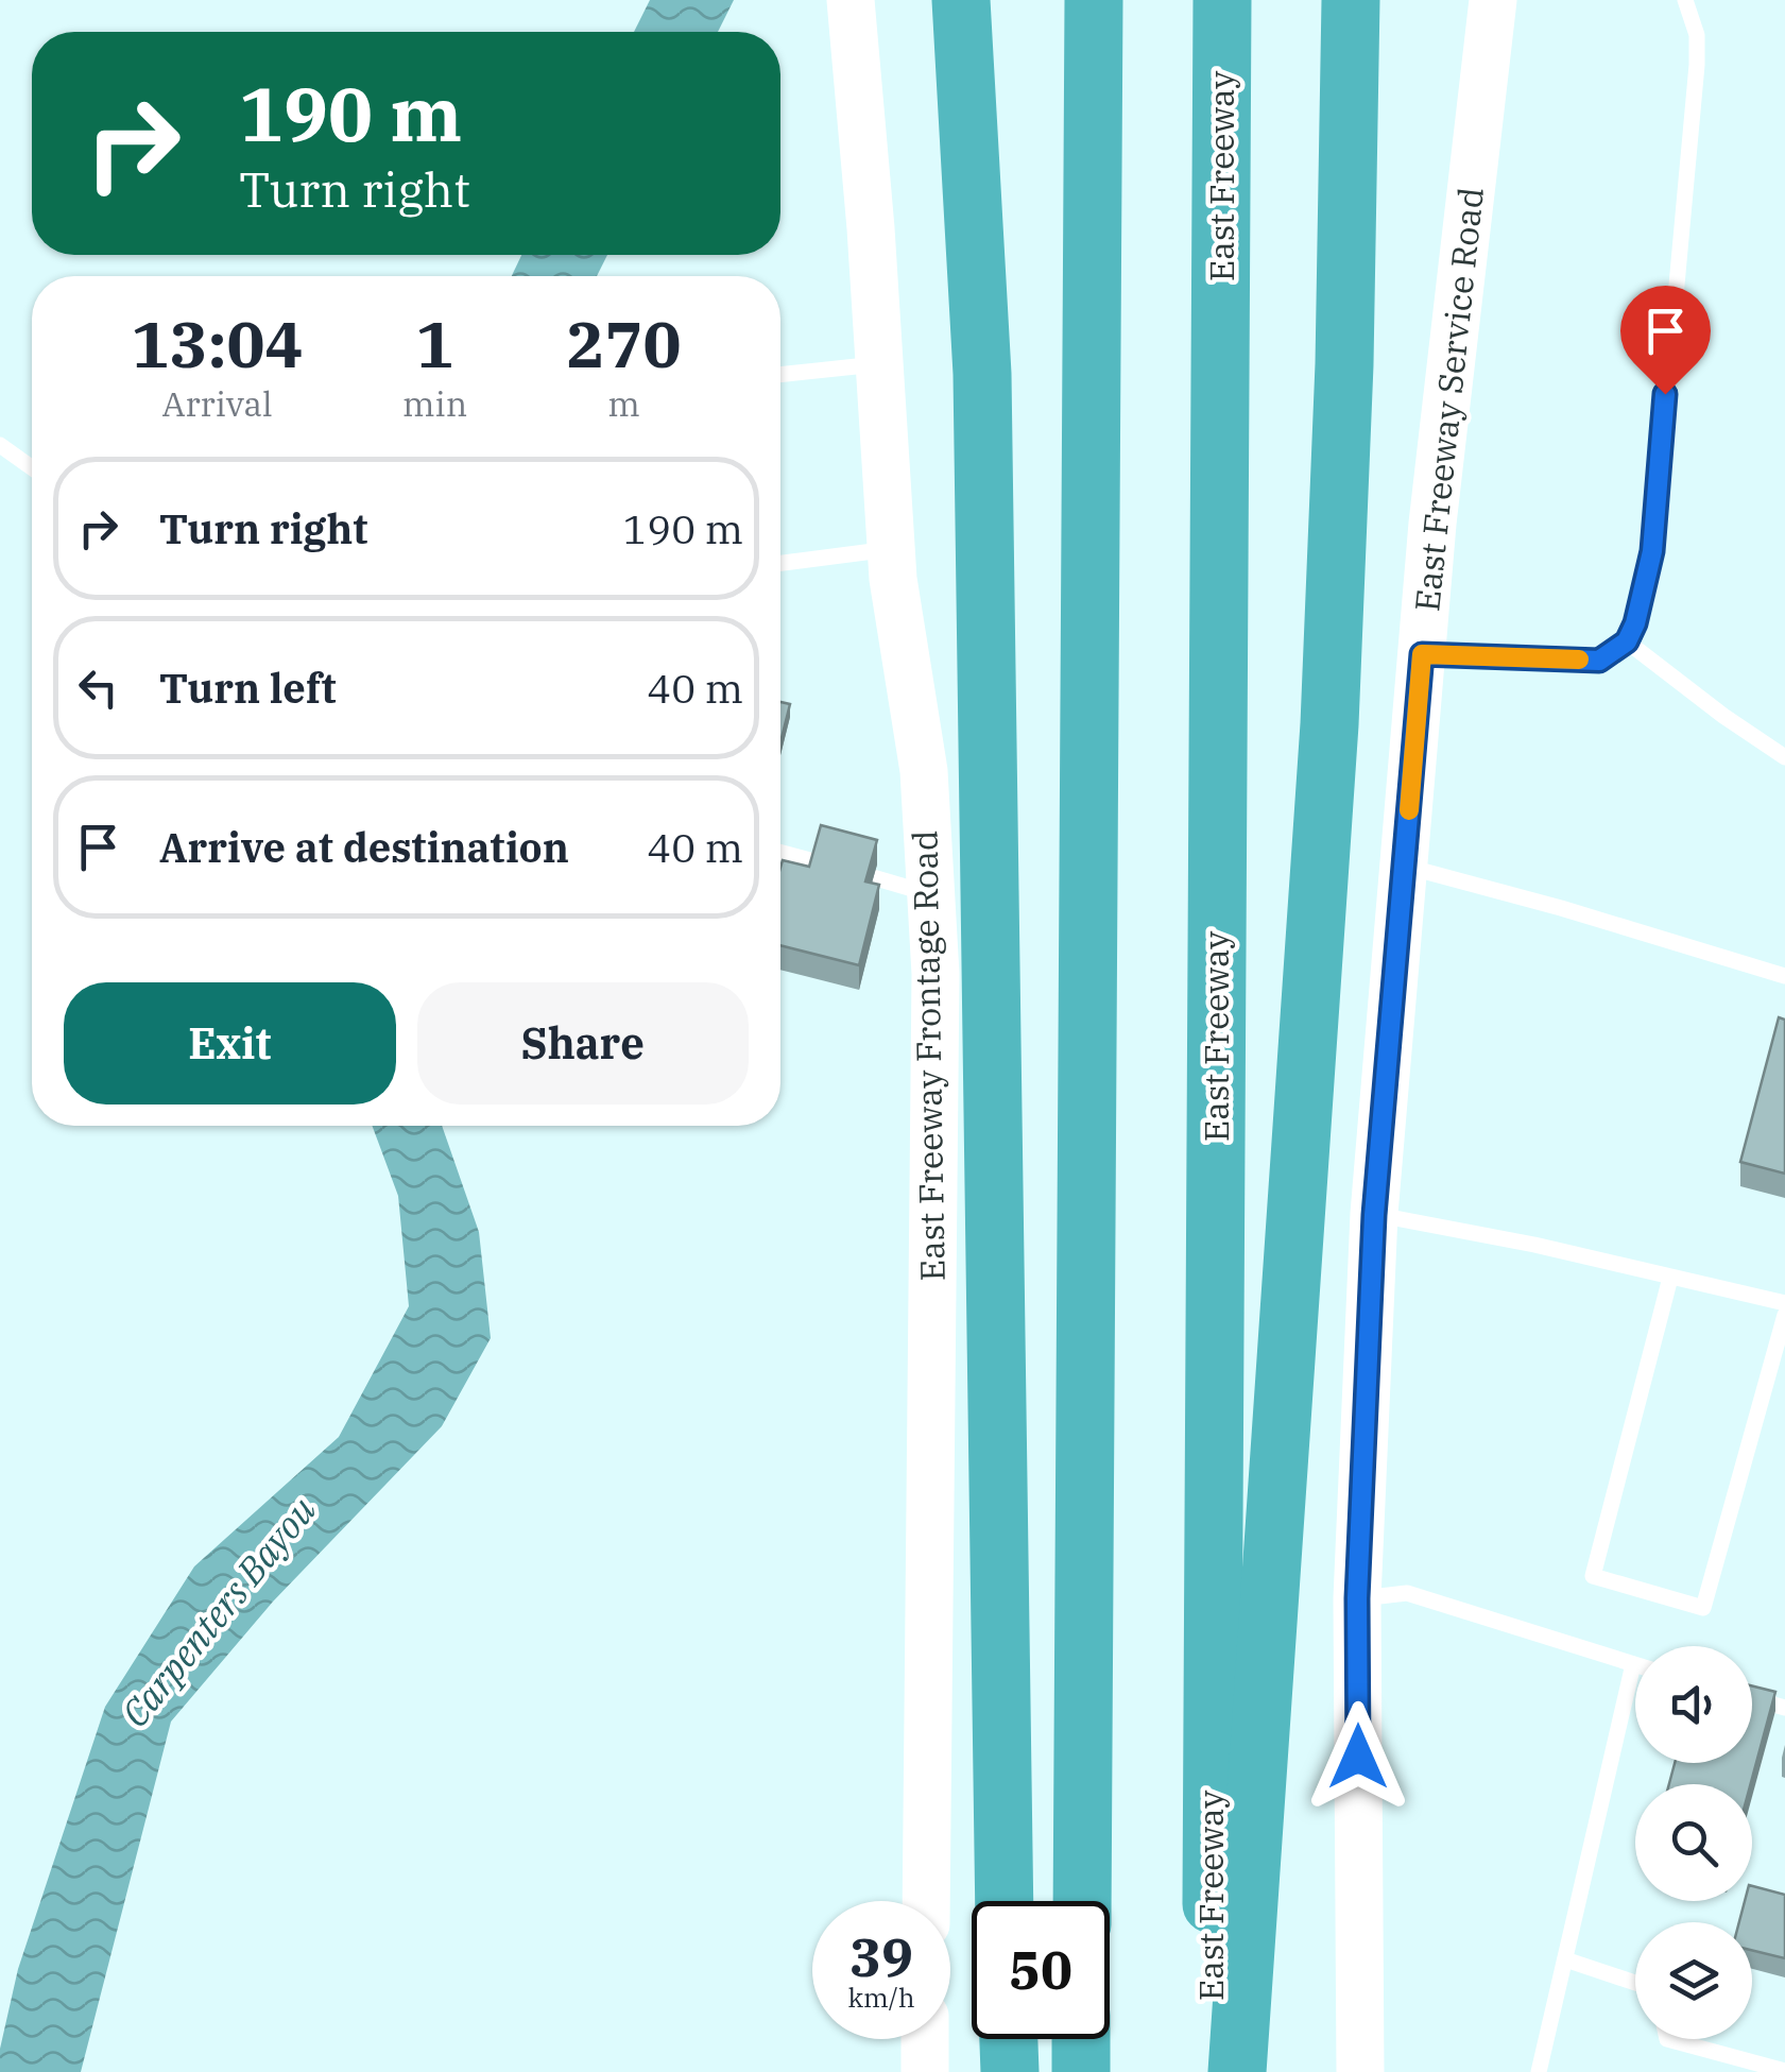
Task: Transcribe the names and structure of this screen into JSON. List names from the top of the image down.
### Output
{
  "streets": {
    "highway": ["East Freeway"],
    "main road": ["East Freeway Service Road", "East Freeway Frontage Road"]
  },
  "water": ["Carpenters Bayou"],
  "page": {
    "turn": ["190 m", "Turn right"],
    "eta": [
      "13:04",
      "Arrival",
      "1",
      "min",
      "270",
      "m"
    ],
    "list": [
      {
        "name": "Turn right",
        "value": "190 m"
      },
      {
        "name": "Turn left",
        "value": "40 m"
      },
      {
        "name": "Arrive at destination",
        "value": "40 m"
      }
    ],
    "buttons": ["Exit", "Share"],
    "speed": "39 km/h",
    "limit": "50"
  }
}
